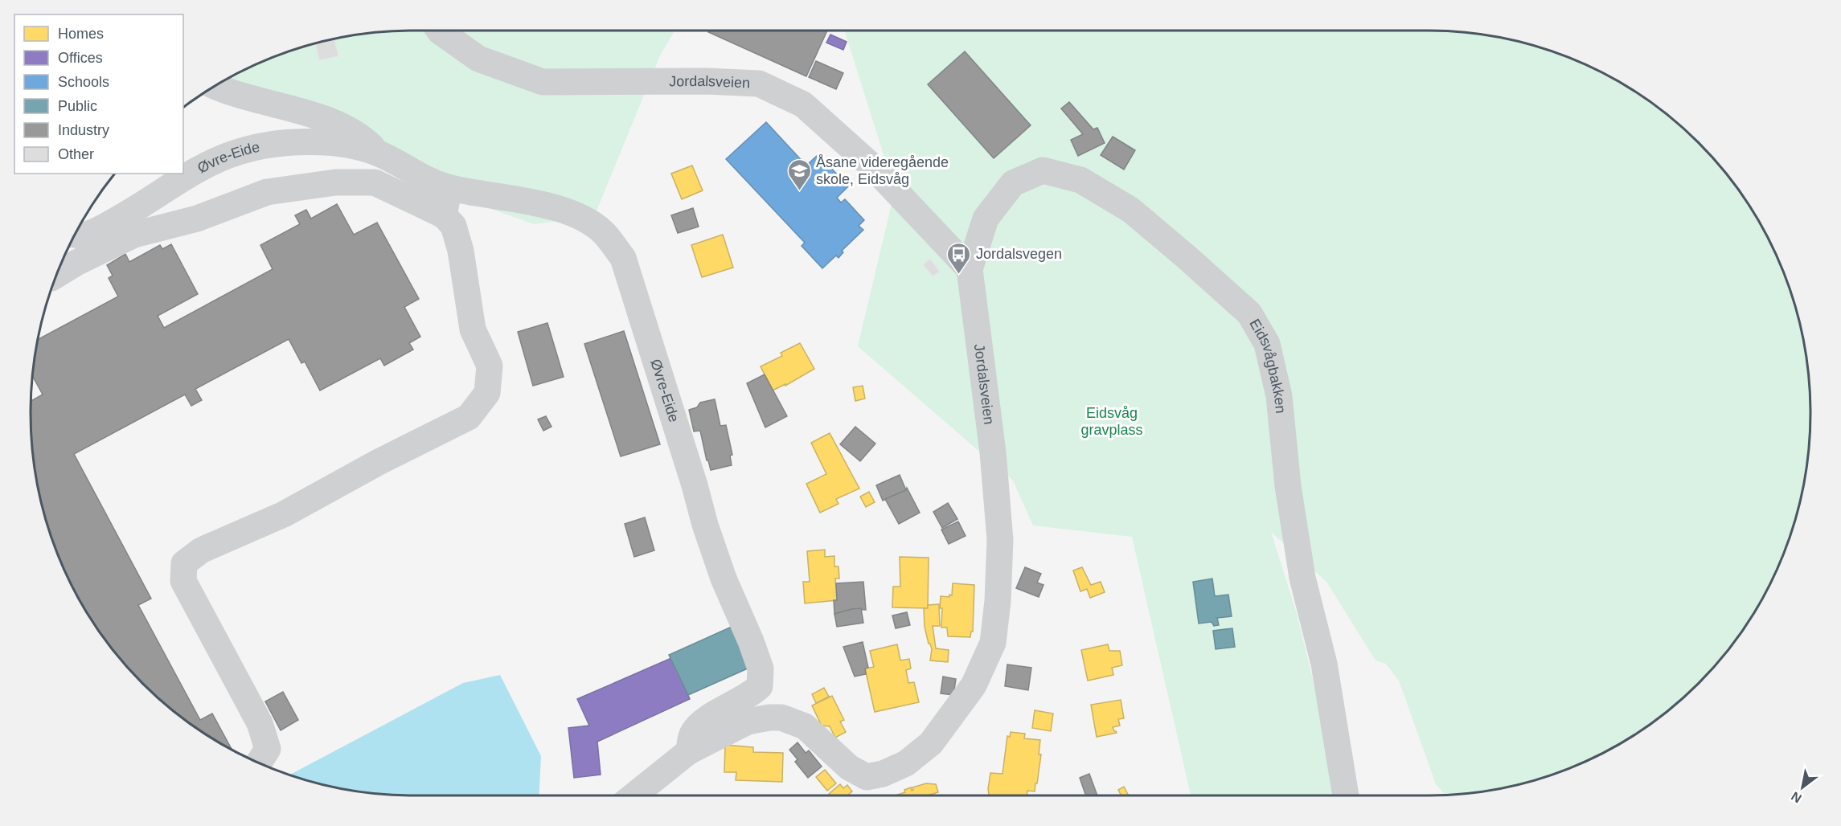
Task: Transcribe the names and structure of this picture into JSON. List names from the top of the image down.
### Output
{
  "streets": {
    "street": ["Jordalsveien", "Øvre-Eide", "Eidsvågbakken"]
  },
  "crossings": [
    ["Jordalsveien", "Øvre-Eide"],
    ["Jordalsveien", "Eidsvågbakken"]
  ],
  "parks": ["Eidsvåg gravplass"],
  "places": {
    "school or university": ["Åsane videregående skole, Eidsvåg"],
    "bus stop": ["Jordalsvegen"]
  },
  "legend": [
    "Homes",
    "Offices",
    "Schools",
    "Public",
    "Industry",
    "Other"
  ],
  "north": "bottom left"
}
